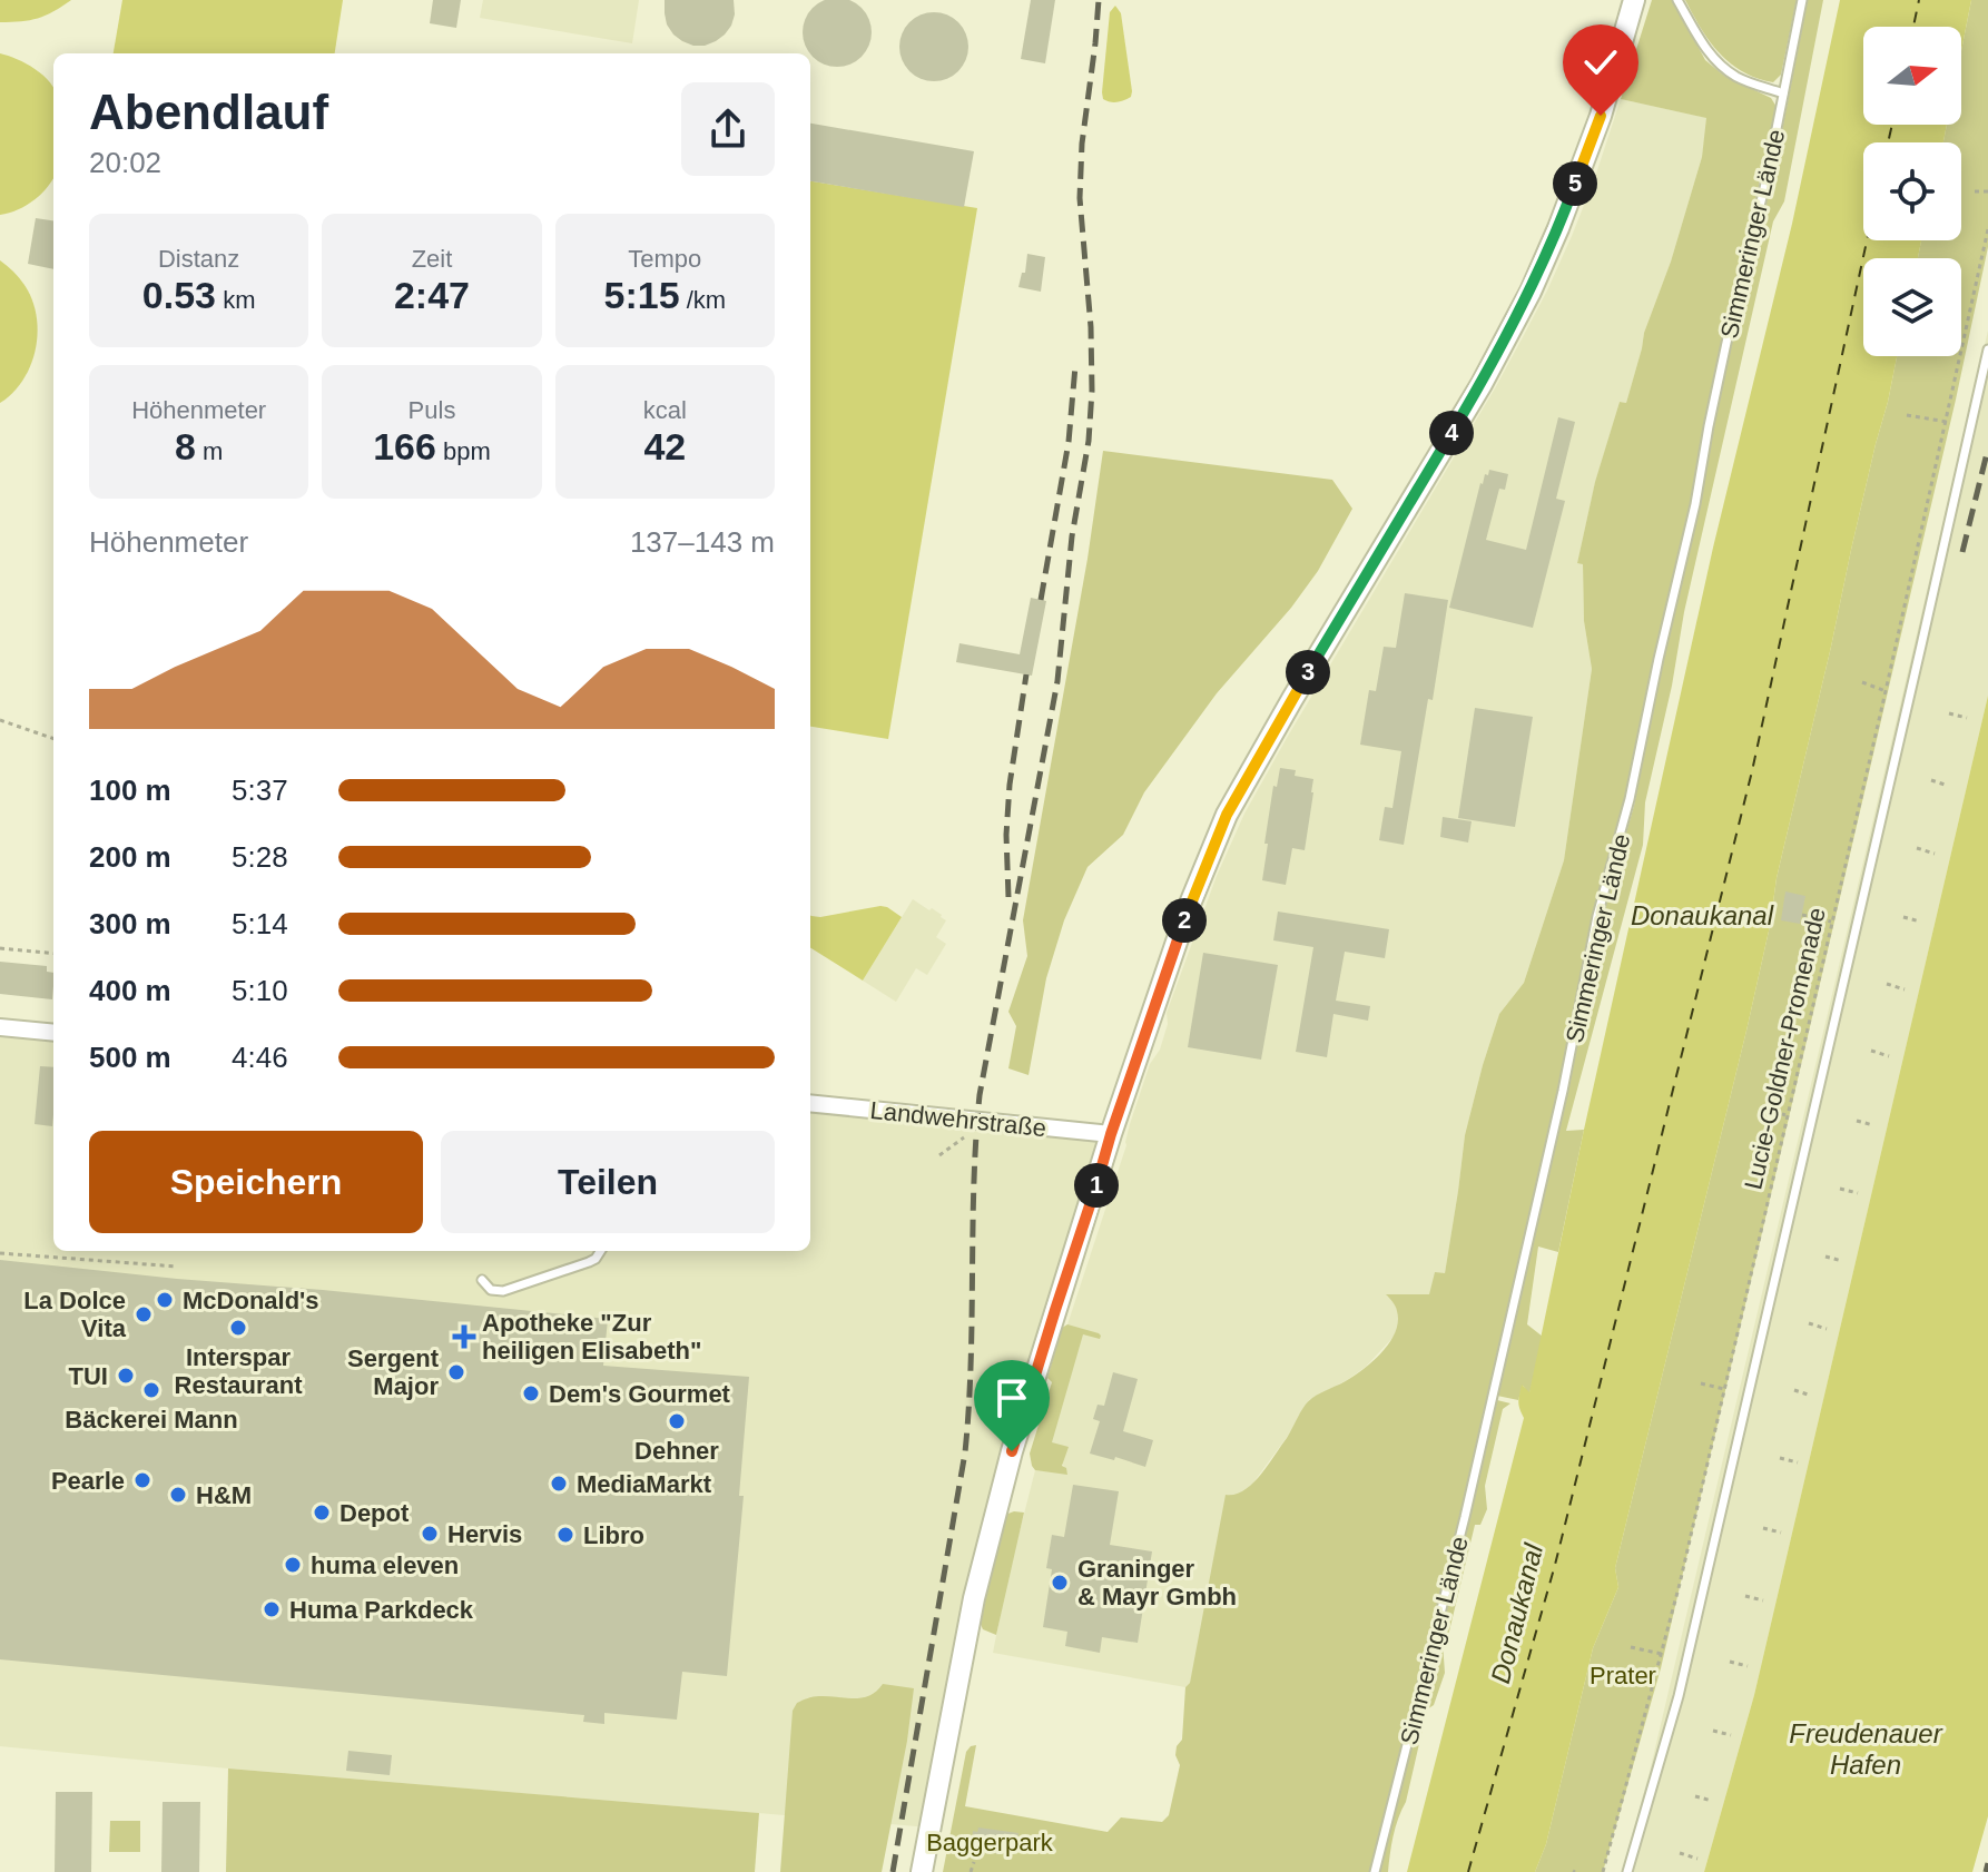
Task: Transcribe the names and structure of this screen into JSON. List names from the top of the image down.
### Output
{
  "streets": {
    "street": ["Landwehrstraße"],
    "lane": ["Simmeringer Lände"],
    "path": ["Lucie-Goldner-Promenade"]
  },
  "water": ["Donaukanal", "Freudenauer Hafen"],
  "parks": ["Prater", "Baggerpark"],
  "places": {
    "other": [
      "McDonald's",
      "La Dolce Vita",
      "Interspar Restaurant",
      "Sergent Major",
      "TUI",
      "Bäckerei Mann",
      "Dem's Gourmet",
      "Dehner",
      "Pearle",
      "MediaMarkt",
      "H&M",
      "Depot",
      "Hervis",
      "Libro",
      "huma eleven",
      "Graninger & Mayr Gmbh",
      "Huma Parkdeck"
    ],
    "health": ["Apotheke \"Zur heiligen Elisabeth\""]
  },
  "north": "right",
  "page": {
    "heading": ["Abendlauf", "20:02"],
    "pins": [
      "5",
      "4",
      "3",
      "2",
      "1"
    ],
    "stats": [
      ["Distanz", "0.53 km"],
      ["Zeit", "2:47"],
      ["Tempo", "5:15 /km"],
      ["Höhenmeter", "8 m"],
      ["Puls", "166 bpm"],
      ["kcal", "42"]
    ],
    "chart": ["Höhenmeter", "137–143 m"],
    "list": [
      {
        "name": "100 m",
        "note": "5:37"
      },
      {
        "name": "200 m",
        "note": "5:28"
      },
      {
        "name": "300 m",
        "note": "5:14"
      },
      {
        "name": "400 m",
        "note": "5:10"
      },
      {
        "name": "500 m",
        "note": "4:46"
      }
    ],
    "buttons": ["Speichern", "Teilen"]
  }
}
